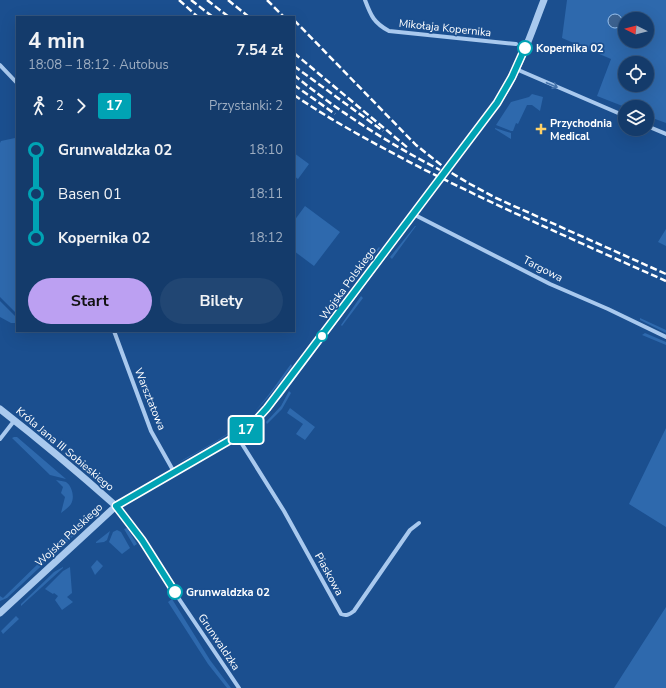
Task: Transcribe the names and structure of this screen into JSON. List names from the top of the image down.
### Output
{
  "streets": {
    "street": [
      "Mikołaja Kopernika",
      "Targowa",
      "Wojska Polskiego",
      "Warsztatowa",
      "Króla Jana III Sobieskiego",
      "Piaskowa",
      "Grunwaldzka"
    ]
  },
  "crossings": [
    ["Targowa", "Wojska Polskiego"],
    ["Wojska Polskiego", "Warsztatowa"],
    ["Wojska Polskiego", "Króla Jana III Sobieskiego"],
    ["Wojska Polskiego", "Piaskowa"],
    ["Wojska Polskiego", "Grunwaldzka"],
    ["Króla Jana III Sobieskiego", "Grunwaldzka"]
  ],
  "places": {
    "other": ["Kopernika 02", "Grunwaldzka 02"],
    "health": ["Przychodnia Medical"]
  },
  "lines": ["bus line 17"],
  "north": "left",
  "page": {
    "on_map": "17",
    "heading": ["4 min", "18:08 – 18:12 · Autobus", "7.54 zł"],
    "legs": ["2", "17", "Przystanki: 2"],
    "list": [
      {
        "name": "Grunwaldzka 02",
        "value": "18:10"
      },
      {
        "name": "Basen 01",
        "value": "18:11"
      },
      {
        "name": "Kopernika 02",
        "value": "18:12"
      }
    ],
    "buttons": ["Start", "Bilety"]
  }
}
